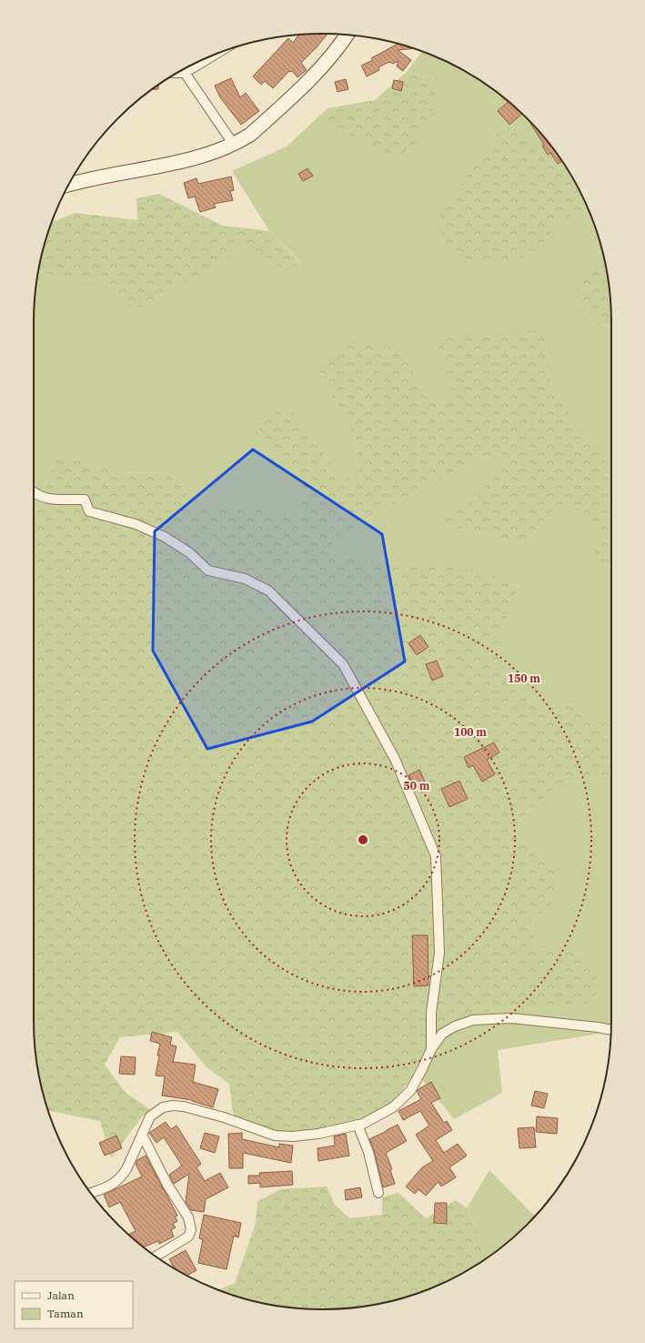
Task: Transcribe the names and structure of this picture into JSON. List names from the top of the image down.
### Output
{
  "legend": ["Jalan", "Taman"],
  "rings": ["150 m", "100 m", "50 m"]
}
